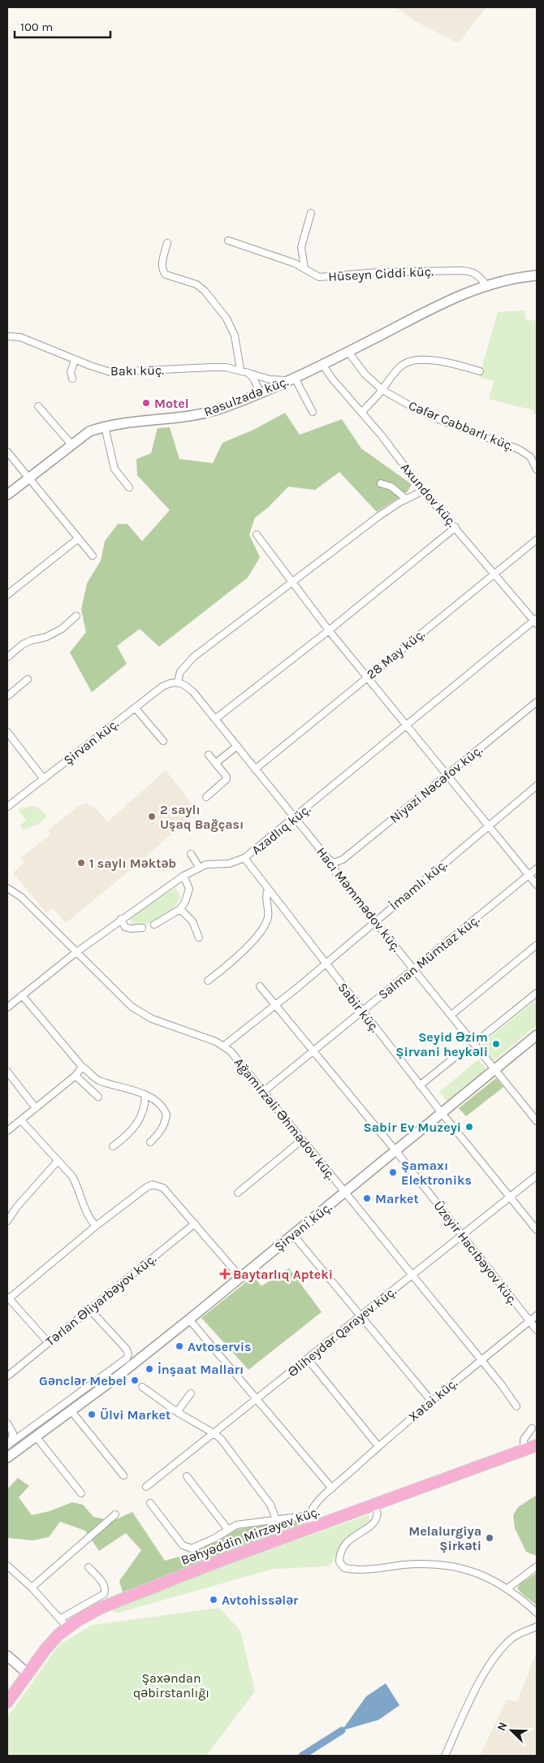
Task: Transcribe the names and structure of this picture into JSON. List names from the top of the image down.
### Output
{
  "streets": {
    "highway": ["Bəhyəddin Mirzəyev küç."],
    "main road": ["Rəsulzadə küç.", "Şirvani küç."],
    "street": [
      "Hüseyn Ciddi küç.",
      "Bakı küç.",
      "Cəfər Cabbarlı küç.",
      "Axundov küç.",
      "28 May küç.",
      "Şirvan küç.",
      "Niyazi Nəcəfov küç.",
      "Azadlıq küç.",
      "İmamlı küç.",
      "Hacı Məmmədov küç.",
      "Salman Mümtaz küç.",
      "Sabir küç.",
      "Ağamirzəli Əhmədov küç.",
      "Üzeyir Hacıbəyov küç.",
      "Tərlan Əliyarbəyov küç.",
      "Əliheydər Qarayev küç.",
      "Xətai küç."
    ]
  },
  "crossings": [
    ["Hüseyn Ciddi küç.", "Rəsulzadə küç."],
    ["Bakı küç.", "Rəsulzadə küç."],
    ["Rəsulzadə küç.", "Cəfər Cabbarlı küç."],
    ["Rəsulzadə küç.", "Axundov küç."],
    ["Axundov küç.", "28 May küç."],
    ["Axundov küç.", "Azadlıq küç."],
    ["28 May küç.", "Hacı Məmmədov küç."],
    ["Şirvan küç.", "Hacı Məmmədov küç."],
    ["Niyazi Nəcəfov küç.", "Hacı Məmmədov küç."],
    ["Azadlıq küç.", "Hacı Məmmədov küç."],
    ["Azadlıq küç.", "Sabir küç."],
    ["Azadlıq küç.", "Ağamirzəli Əhmədov küç."],
    ["İmamlı küç.", "Hacı Məmmədov küç."],
    ["İmamlı küç.", "Sabir küç."],
    ["İmamlı küç.", "Ağamirzəli Əhmədov küç."],
    ["İmamlı küç.", "Üzeyir Hacıbəyov küç."],
    ["Hacı Məmmədov küç.", "Salman Mümtaz küç."],
    ["Hacı Məmmədov küç.", "Şirvani küç."],
    ["Salman Mümtaz küç.", "Sabir küç."],
    ["Salman Mümtaz küç.", "Ağamirzəli Əhmədov küç."],
    ["Salman Mümtaz küç.", "Üzeyir Hacıbəyov küç."],
    ["Sabir küç.", "Şirvani küç."],
    ["Sabir küç.", "Əliheydər Qarayev küç."],
    ["Ağamirzəli Əhmədov küç.", "Şirvani küç."],
    ["Ağamirzəli Əhmədov küç.", "Əliheydər Qarayev küç."],
    ["Ağamirzəli Əhmədov küç.", "Xətai küç."],
    ["Şirvani küç.", "Üzeyir Hacıbəyov küç."],
    ["Üzeyir Hacıbəyov küç.", "Əliheydər Qarayev küç."],
    ["Üzeyir Hacıbəyov küç.", "Xətai küç."]
  ],
  "parks": ["Şaxəndan qəbirstanlığı"],
  "places": {
    "other": [
      "Motel",
      "2 saylı Uşaq Bağçası",
      "1 saylı Məktəb",
      "Seyid Əzim Şirvani heykəli",
      "Sabir Ev Muzeyi",
      "Şamaxı Elektroniks",
      "Market",
      "Avtoservis",
      "İnşaat Malları",
      "Gənclər Mebel",
      "Ülvi Market",
      "Melalurgiya Şirkəti",
      "Avtohissələr"
    ],
    "health": ["Baytarlıq Apteki"]
  },
  "scale_bar": "100 m",
  "north": "top left"
}
